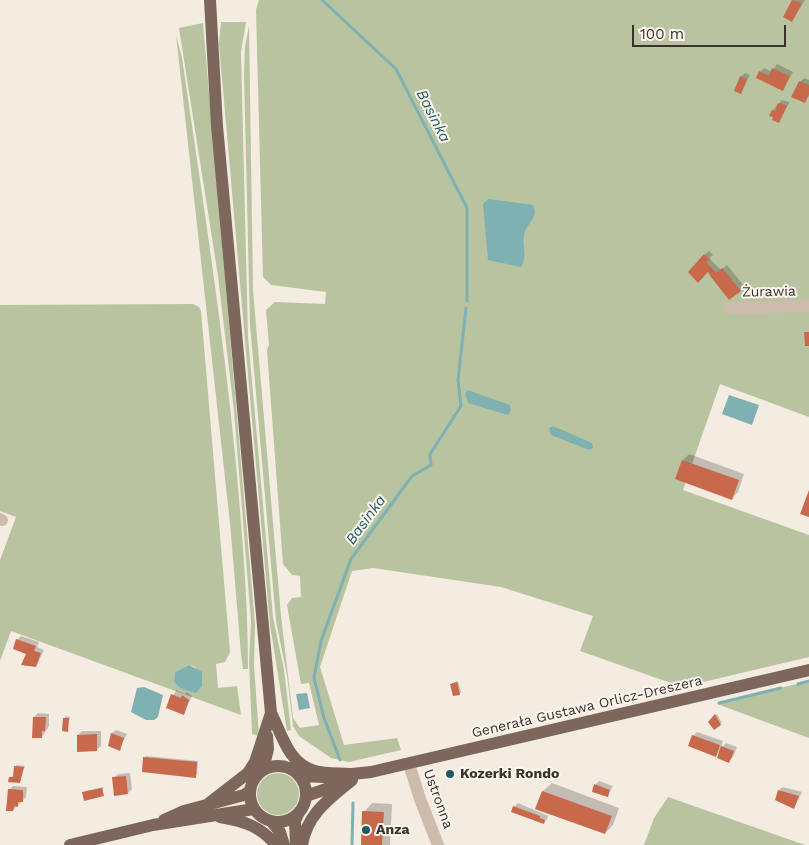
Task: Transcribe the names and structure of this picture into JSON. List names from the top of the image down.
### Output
{
  "streets": {
    "main road": ["Generała Gustawa Orlicz-Dreszera"],
    "street": ["Żurawia", "Ustronna"]
  },
  "crossings": [
    ["Generała Gustawa Orlicz-Dreszera", "Ustronna"]
  ],
  "water": ["Basinka"],
  "places": ["Kozerki Rondo", "Anza"],
  "scale_bar": "100 m"
}
